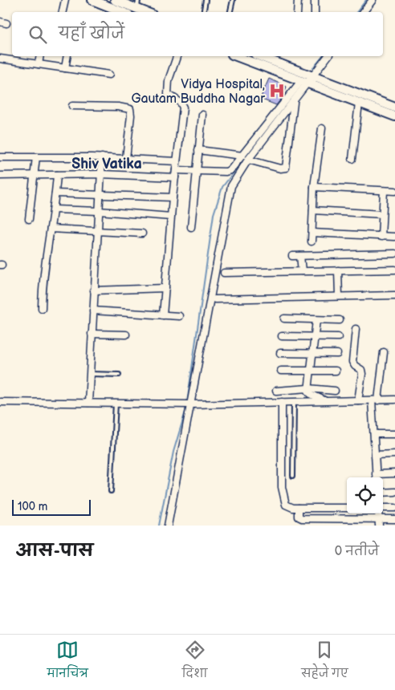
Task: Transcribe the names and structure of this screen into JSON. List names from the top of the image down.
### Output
{
  "districts": ["Shiv Vatika"],
  "places": {
    "hospital": ["Vidya Hospital, Gautam Buddha Nagar"]
  },
  "scale_bar": "100 m",
  "page": {
    "search": "यहाँ खोजें",
    "scale": "100 m",
    "heading": ["आस-पास", "0 नतीजे"],
    "nav": ["मानचित्र", "दिशा", "सहेजे गए"]
  }
}
